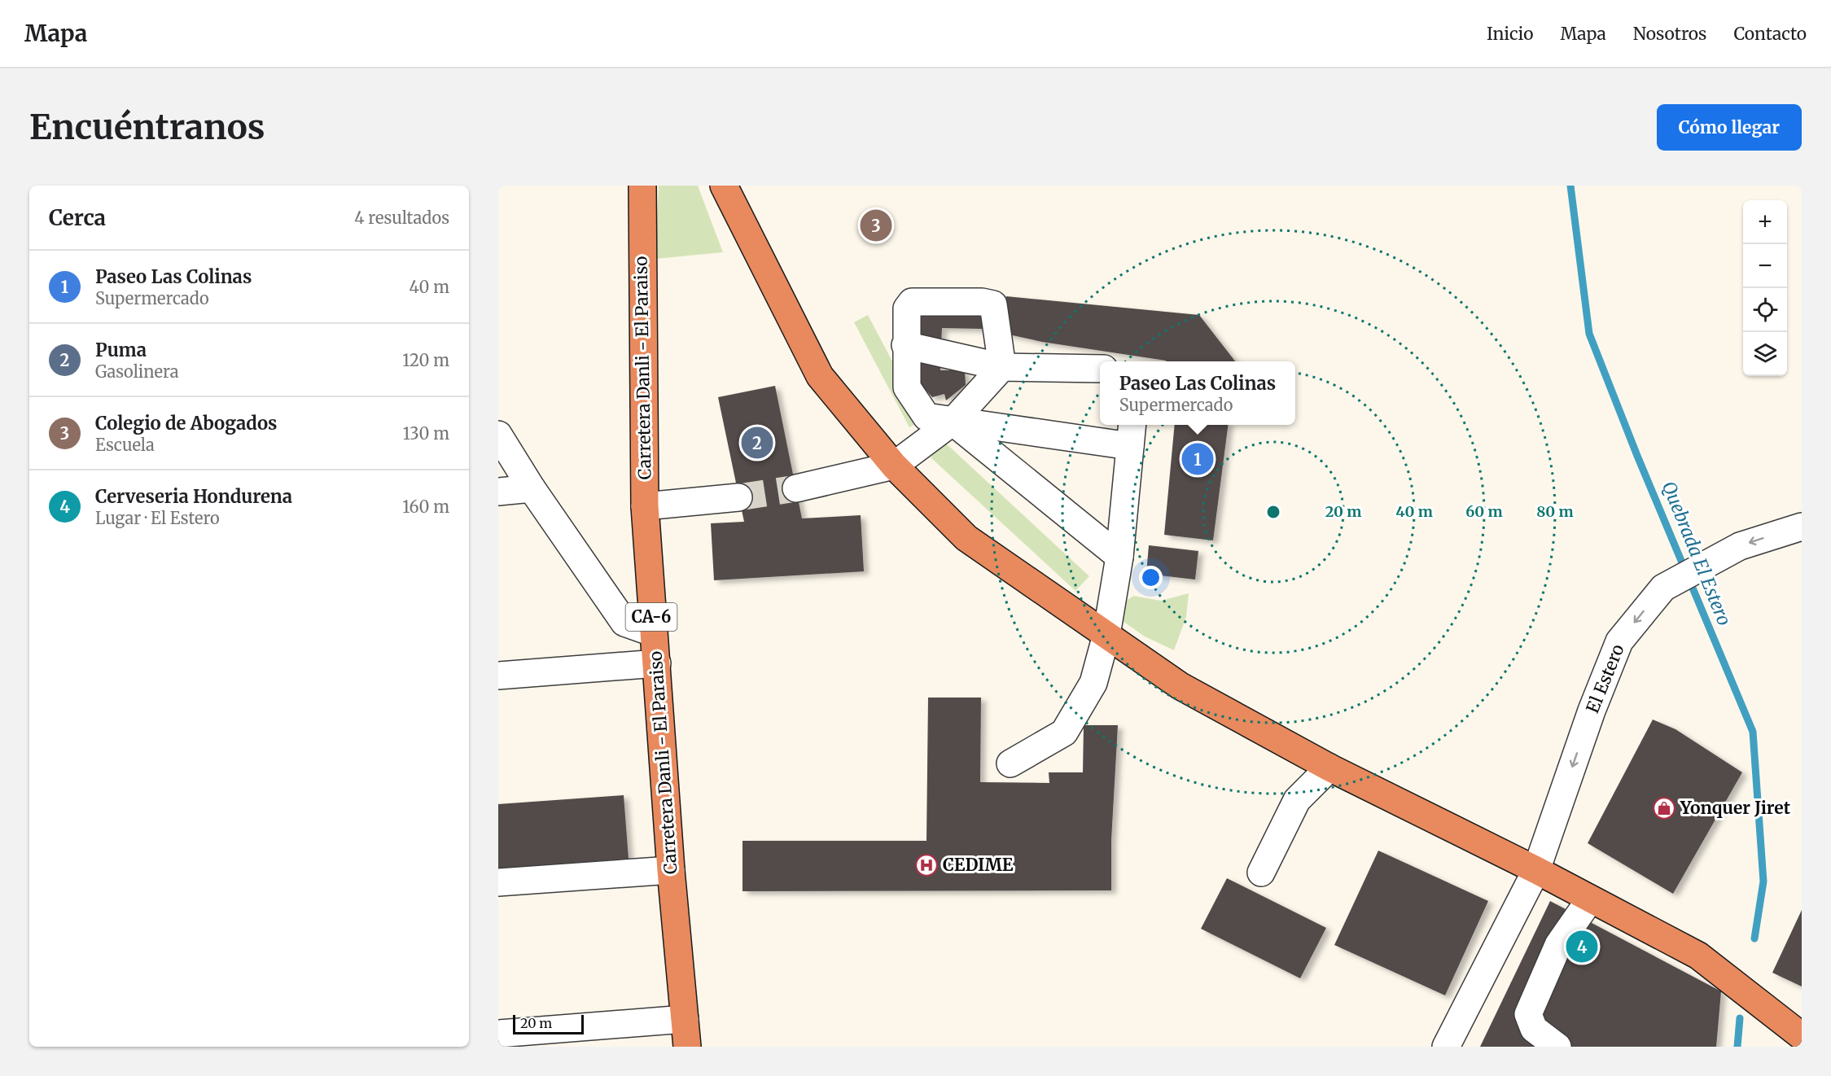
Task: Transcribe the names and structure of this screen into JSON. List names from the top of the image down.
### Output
{
  "streets": {
    "highway": ["Carretera Danli - El Paraiso", "CA-6"],
    "street": ["El Estero"]
  },
  "one_way": ["El Estero"],
  "water": ["Quebrada El Estero"],
  "places": {
    "shop": ["Yonquer Jiret"],
    "hospital": ["CEDIME"]
  },
  "scale_bar": "20 m",
  "page": {
    "header": "Mapa",
    "nav": [
      "Inicio",
      "Mapa",
      "Nosotros",
      "Contacto"
    ],
    "buttons": "Cómo llegar",
    "title": "Encuéntranos",
    "heading": ["Cerca", "4 resultados"],
    "map_buttons": ["+", "−"],
    "pins": [
      "3",
      "2",
      "1",
      "4"
    ],
    "list": [
      {
        "mark": "1",
        "name": "Paseo Las Colinas",
        "note": "Supermercado",
        "value": "40 m"
      },
      {
        "mark": "2",
        "name": "Puma",
        "note": "Gasolinera",
        "value": "120 m"
      },
      {
        "mark": "3",
        "name": "Colegio de Abogados",
        "note": "Escuela",
        "value": "130 m"
      },
      {
        "mark": "4",
        "name": "Cerveseria Hondurena",
        "note": "Lugar · El Estero",
        "value": "160 m"
      }
    ],
    "popup": ["Paseo Las Colinas", "Supermercado"],
    "scale": "20 m"
  },
  "rings": [
    "20 m",
    "40 m",
    "60 m",
    "80 m"
  ]
}
